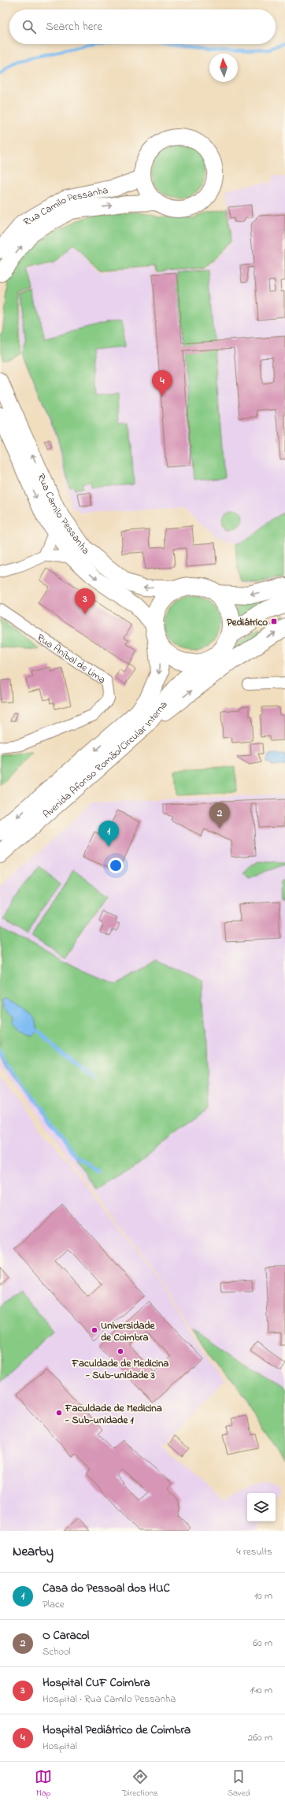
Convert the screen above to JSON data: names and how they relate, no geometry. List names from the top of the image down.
{
  "streets": {
    "main road": ["Avenida Afonso Romão/Circular Interna"],
    "street": ["Rua Camilo Pessanha", "Rua Aníbal de Lima"]
  },
  "crossings": [
    ["Rua Camilo Pessanha", "Avenida Afonso Romão/Circular Interna"]
  ],
  "places": {
    "transit": ["Pediátrico"],
    "other": ["Universidade de Coimbra", "Faculdade de Medicina - Sub-unidade 3", "Faculdade de Medicina - Sub-unidade 1"]
  },
  "north": "top",
  "page": {
    "search": "Search here",
    "pins": [
      "4",
      "3",
      "2",
      "1"
    ],
    "heading": ["Nearby", "4 results"],
    "list": [
      {
        "mark": "1",
        "name": "Casa do Pessoal dos HUC",
        "note": "Place",
        "value": "10 m"
      },
      {
        "mark": "2",
        "name": "O Caracol",
        "note": "School",
        "value": "60 m"
      },
      {
        "mark": "3",
        "name": "Hospital CUF Coimbra",
        "note": "Hospital · Rua Camilo Pessanha",
        "value": "140 m"
      },
      {
        "mark": "4",
        "name": "Hospital Pediátrico de Coimbra",
        "note": "Hospital",
        "value": "260 m"
      }
    ],
    "nav": ["Map", "Directions", "Saved"]
  }
}
